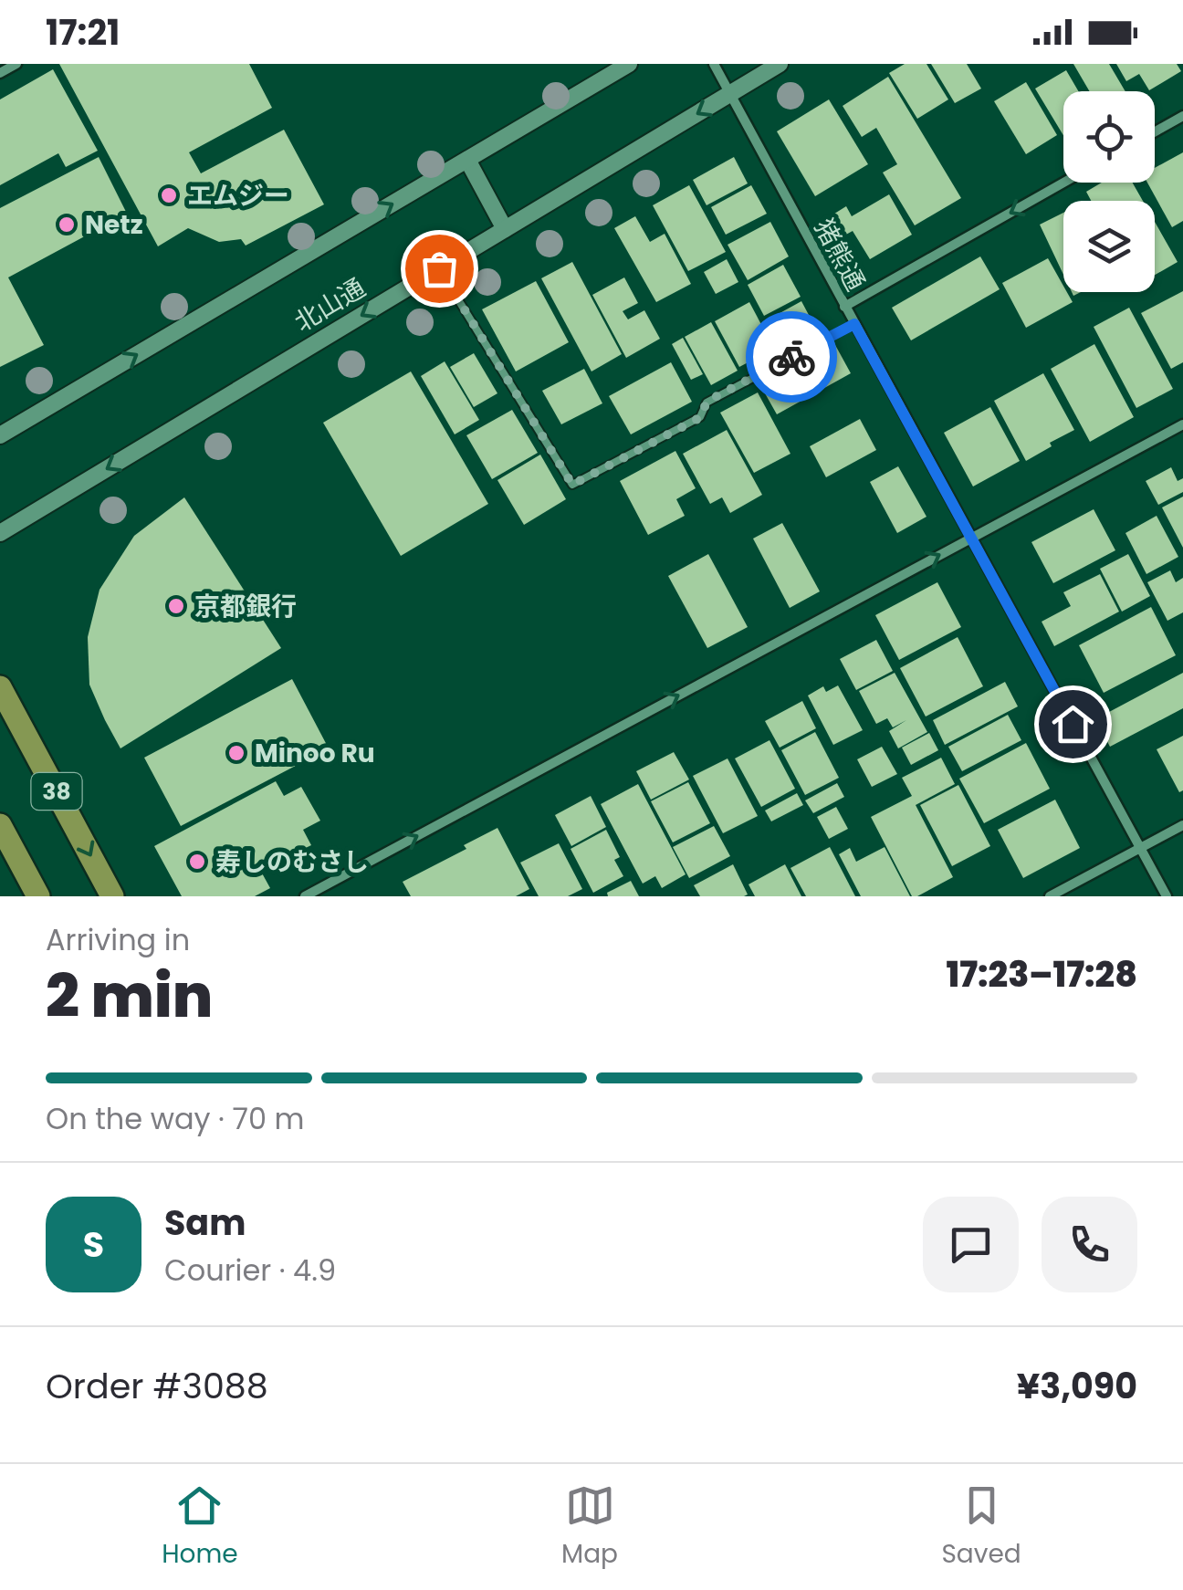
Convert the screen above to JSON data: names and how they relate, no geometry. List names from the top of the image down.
{
  "streets": {
    "main road": ["38"],
    "street": ["猪熊通", "北山通"]
  },
  "crossings": [
    ["猪熊通", "北山通"]
  ],
  "places": [
    "エムジー",
    "Netz",
    "京都銀行",
    "Minoo Ru",
    "寿しのむさし"
  ],
  "page": {
    "status": "17:21",
    "heading": ["2 min", "Arriving in", "17:23–17:28"],
    "panel": [
      "Sam",
      "Courier · 4.9",
      "Order #3088",
      "¥3,090"
    ],
    "bar": "On the way · 70 m",
    "round": "S",
    "tabs": ["Home", "Map", "Saved"]
  }
}
